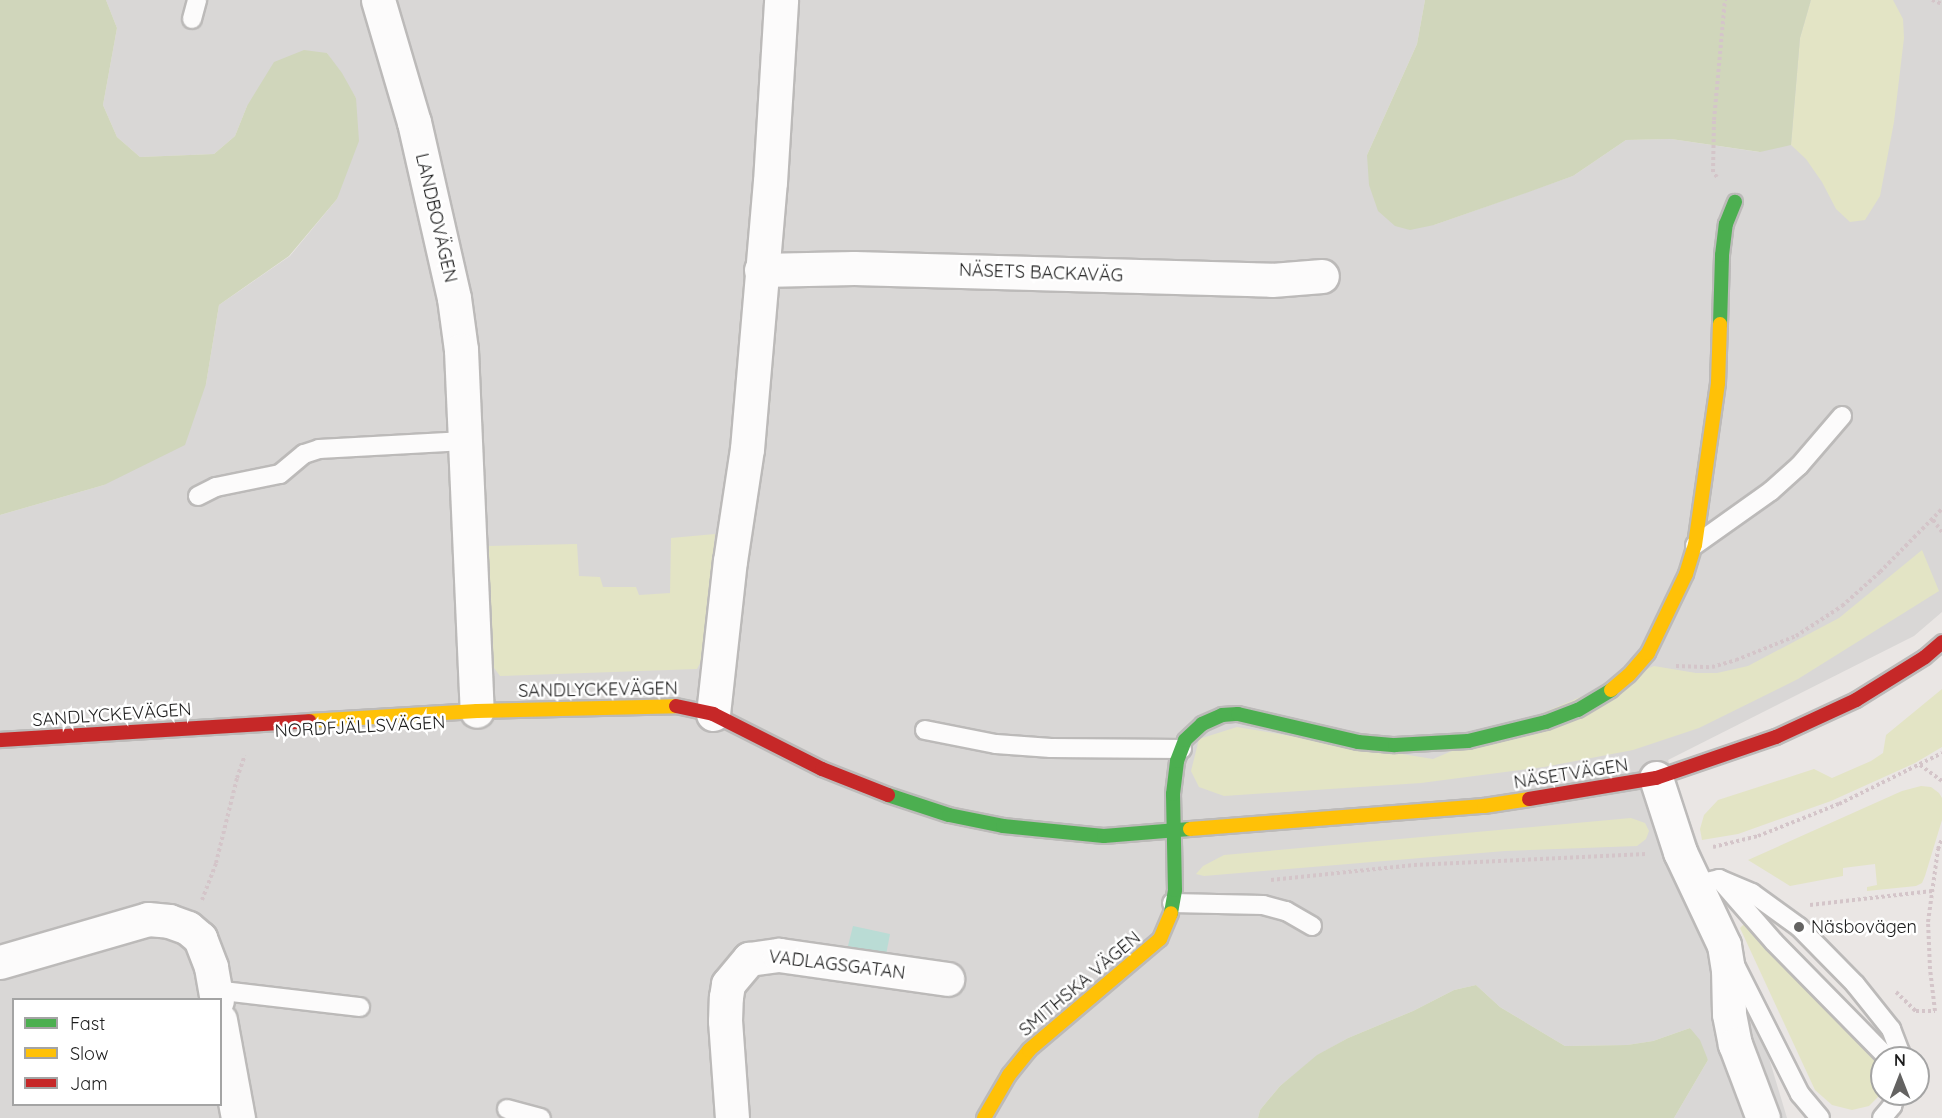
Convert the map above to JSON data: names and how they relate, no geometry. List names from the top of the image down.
{
  "streets": {
    "street": [
      "LANDBOVÄGEN",
      "NÄSETS BACKAVÄG",
      "SANDLYCKEVÄGEN",
      "NÄSETVÄGEN",
      "VADLAGSGATAN",
      "SMITHSKA VÄGEN"
    ]
  },
  "crossings": [
    ["LANDBOVÄGEN", "SANDLYCKEVÄGEN"],
    ["SANDLYCKEVÄGEN", "NÄSETVÄGEN"],
    ["SANDLYCKEVÄGEN", "SMITHSKA VÄGEN"],
    ["NÄSETVÄGEN", "SMITHSKA VÄGEN"]
  ],
  "places": ["Näsbovägen"],
  "legend": ["Fast", "Slow", "Jam"],
  "north": "top"
}
